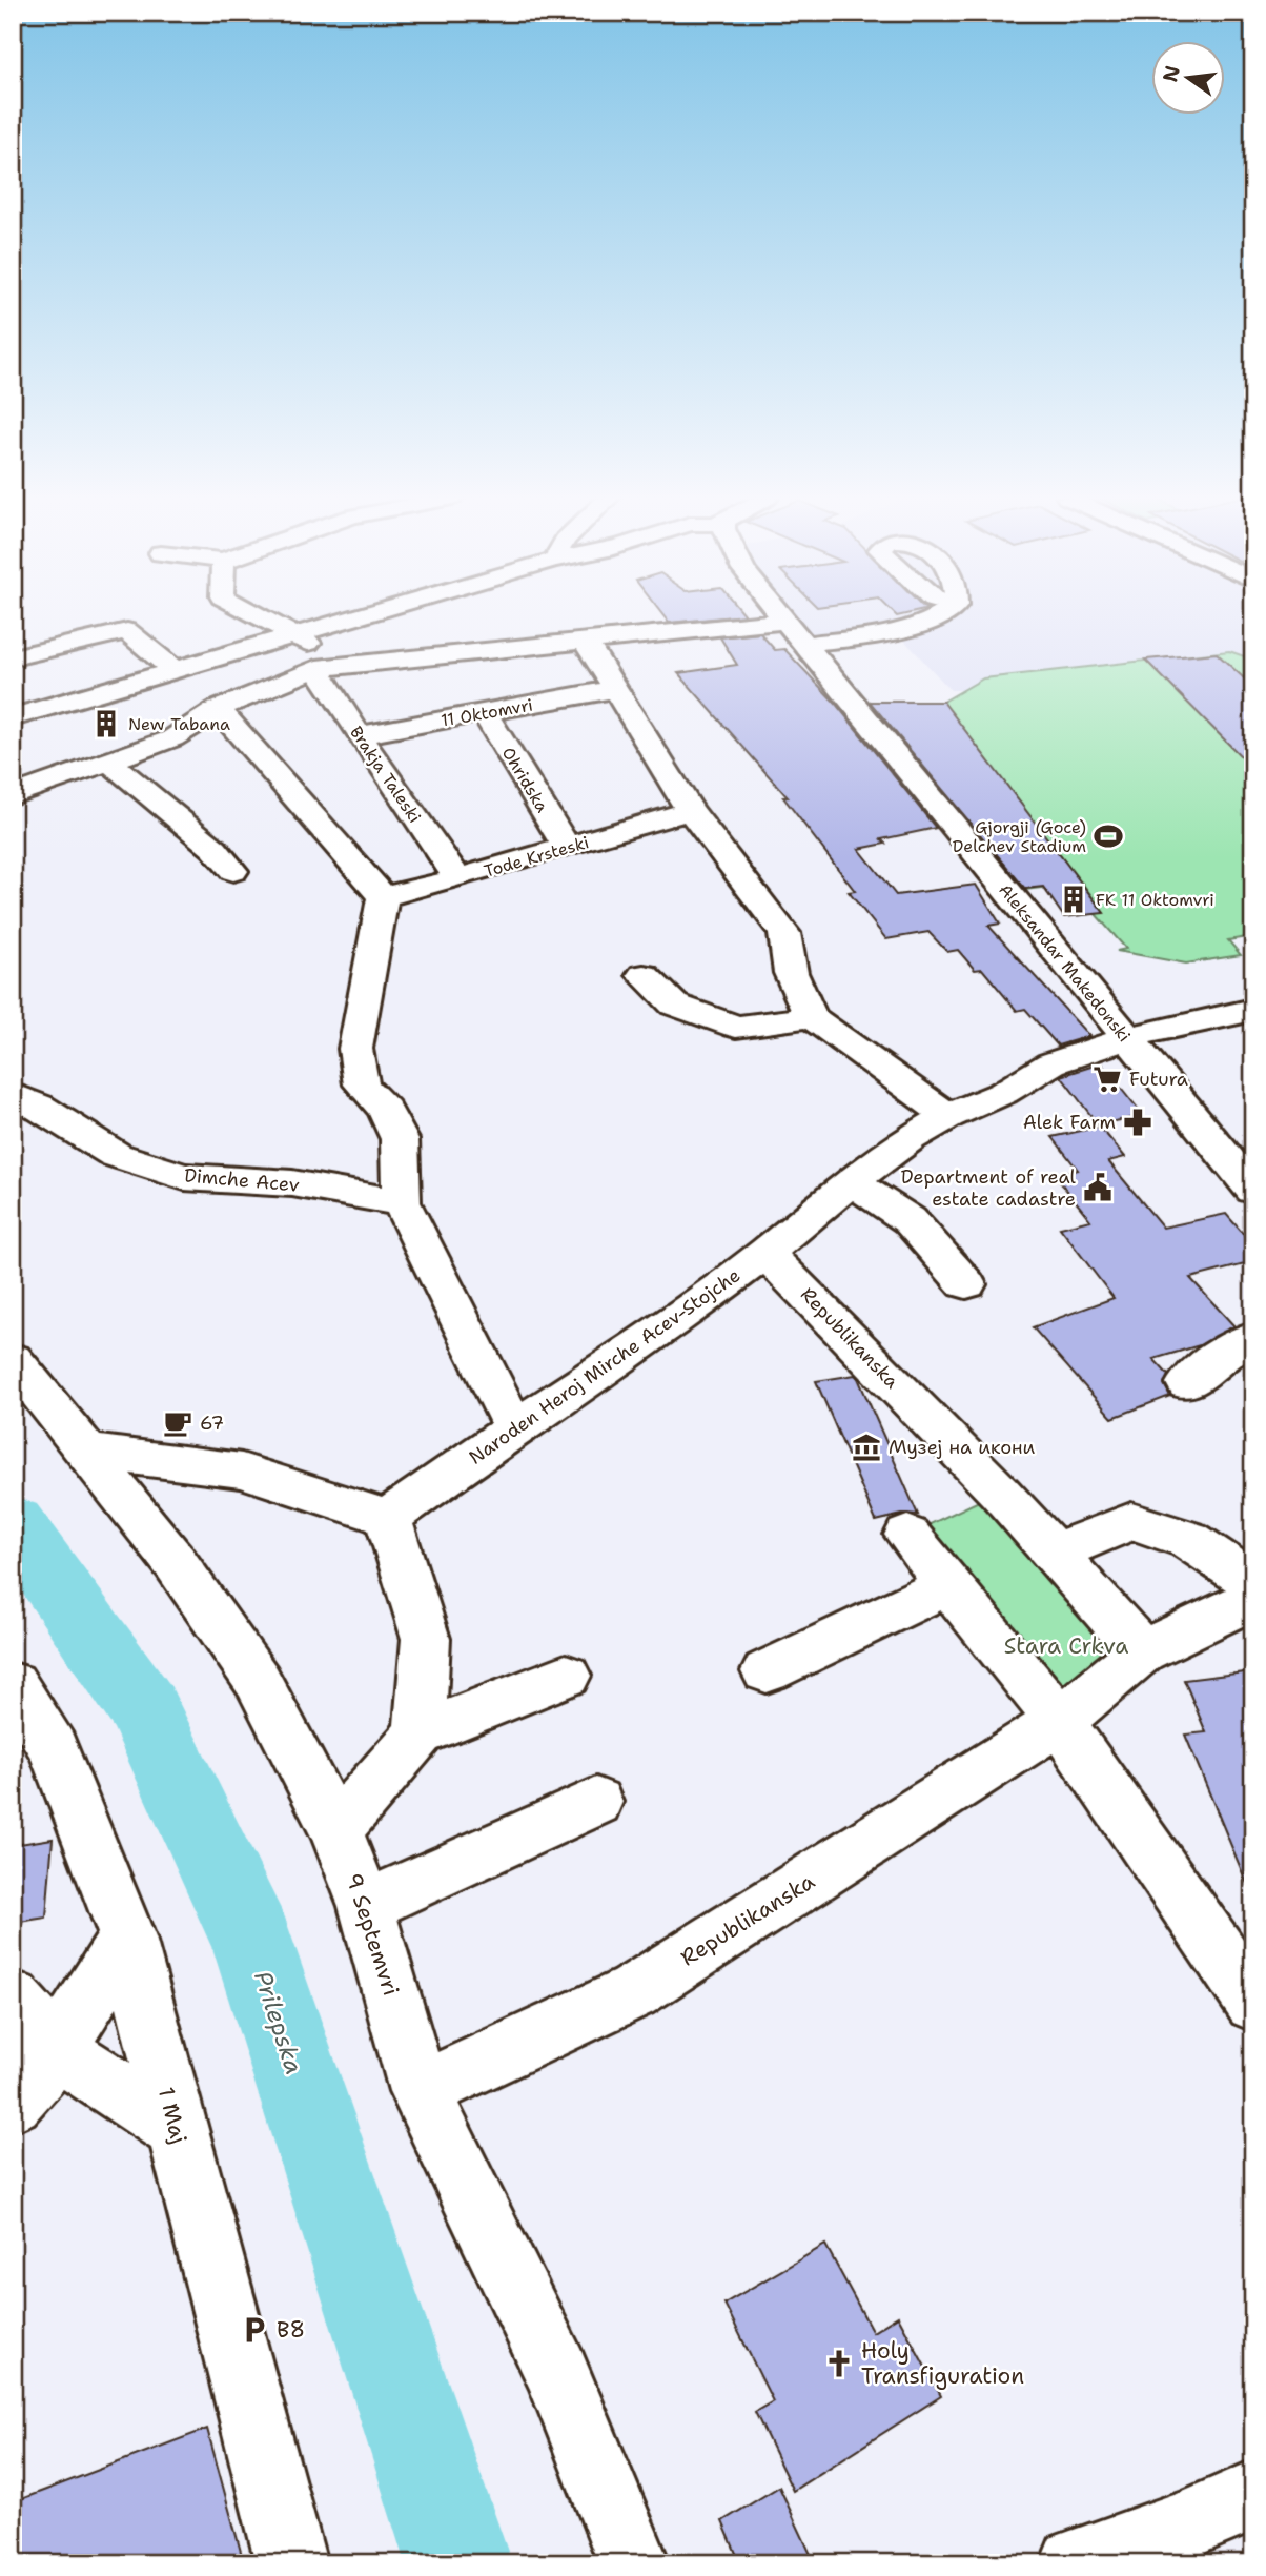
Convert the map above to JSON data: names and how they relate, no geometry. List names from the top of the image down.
{
  "streets": {
    "street": [
      "11 Oktomvri",
      "Brakja Taleski",
      "Ohridska",
      "Tode Krsteski",
      "Aleksandar Makedonski",
      "Dimche Acev",
      "Republikanska",
      "Naroden Heroj Mirche Acev-Stojche",
      "9 Septemvri",
      "1 Maj"
    ]
  },
  "crossings": [
    ["11 Oktomvri", "Brakja Taleski"],
    ["11 Oktomvri", "Ohridska"],
    ["Brakja Taleski", "Tode Krsteski"],
    ["Ohridska", "Tode Krsteski"],
    ["Aleksandar Makedonski", "Naroden Heroj Mirche Acev-Stojche"],
    ["Republikanska", "Naroden Heroj Mirche Acev-Stojche"],
    ["Republikanska", "9 Septemvri"]
  ],
  "water": ["Prilepska"],
  "parks": ["Stara Crkva"],
  "places": {
    "building": ["New Tabana", "FK 11 Oktomvri"],
    "sports": ["Gjorgji (Goce) Delchev Stadium"],
    "supermarket": ["Futura"],
    "pharmacy": ["Alek Farm"],
    "public building": ["Department of real estate cadastre"],
    "cafe": ["67"],
    "museum": ["Музеј на икони"],
    "parking": ["B8"],
    "church": ["Holy Transfiguration"]
  },
  "north": "left"
}
